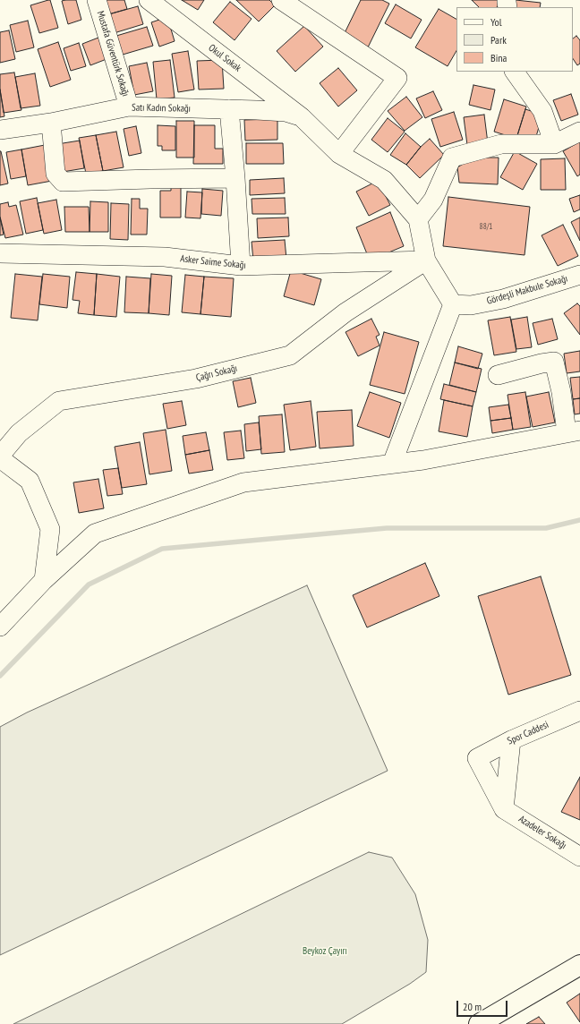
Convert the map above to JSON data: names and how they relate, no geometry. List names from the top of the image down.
{
  "streets": {
    "street": [
      "Mustafa Güventürk Sokağı",
      "Okul Sokak",
      "Satı Kadın Sokağı",
      "Asker Saime Sokağı",
      "Gördeşli Makbule Sokağı",
      "Çağrı Sokağı",
      "Spor Caddesi",
      "Azadeler Sokağı"
    ]
  },
  "crossings": [
    ["Mustafa Güventürk Sokağı", "Satı Kadın Sokağı"],
    ["Okul Sokak", "Satı Kadın Sokağı"],
    ["Asker Saime Sokağı", "Çağrı Sokağı"],
    ["Spor Caddesi", "Azadeler Sokağı"]
  ],
  "parks": ["Beykoz Çayırı"],
  "house_numbers": ["88/1"],
  "legend": ["Yol", "Park", "Bina"],
  "scale_bar": "20 m"
}
